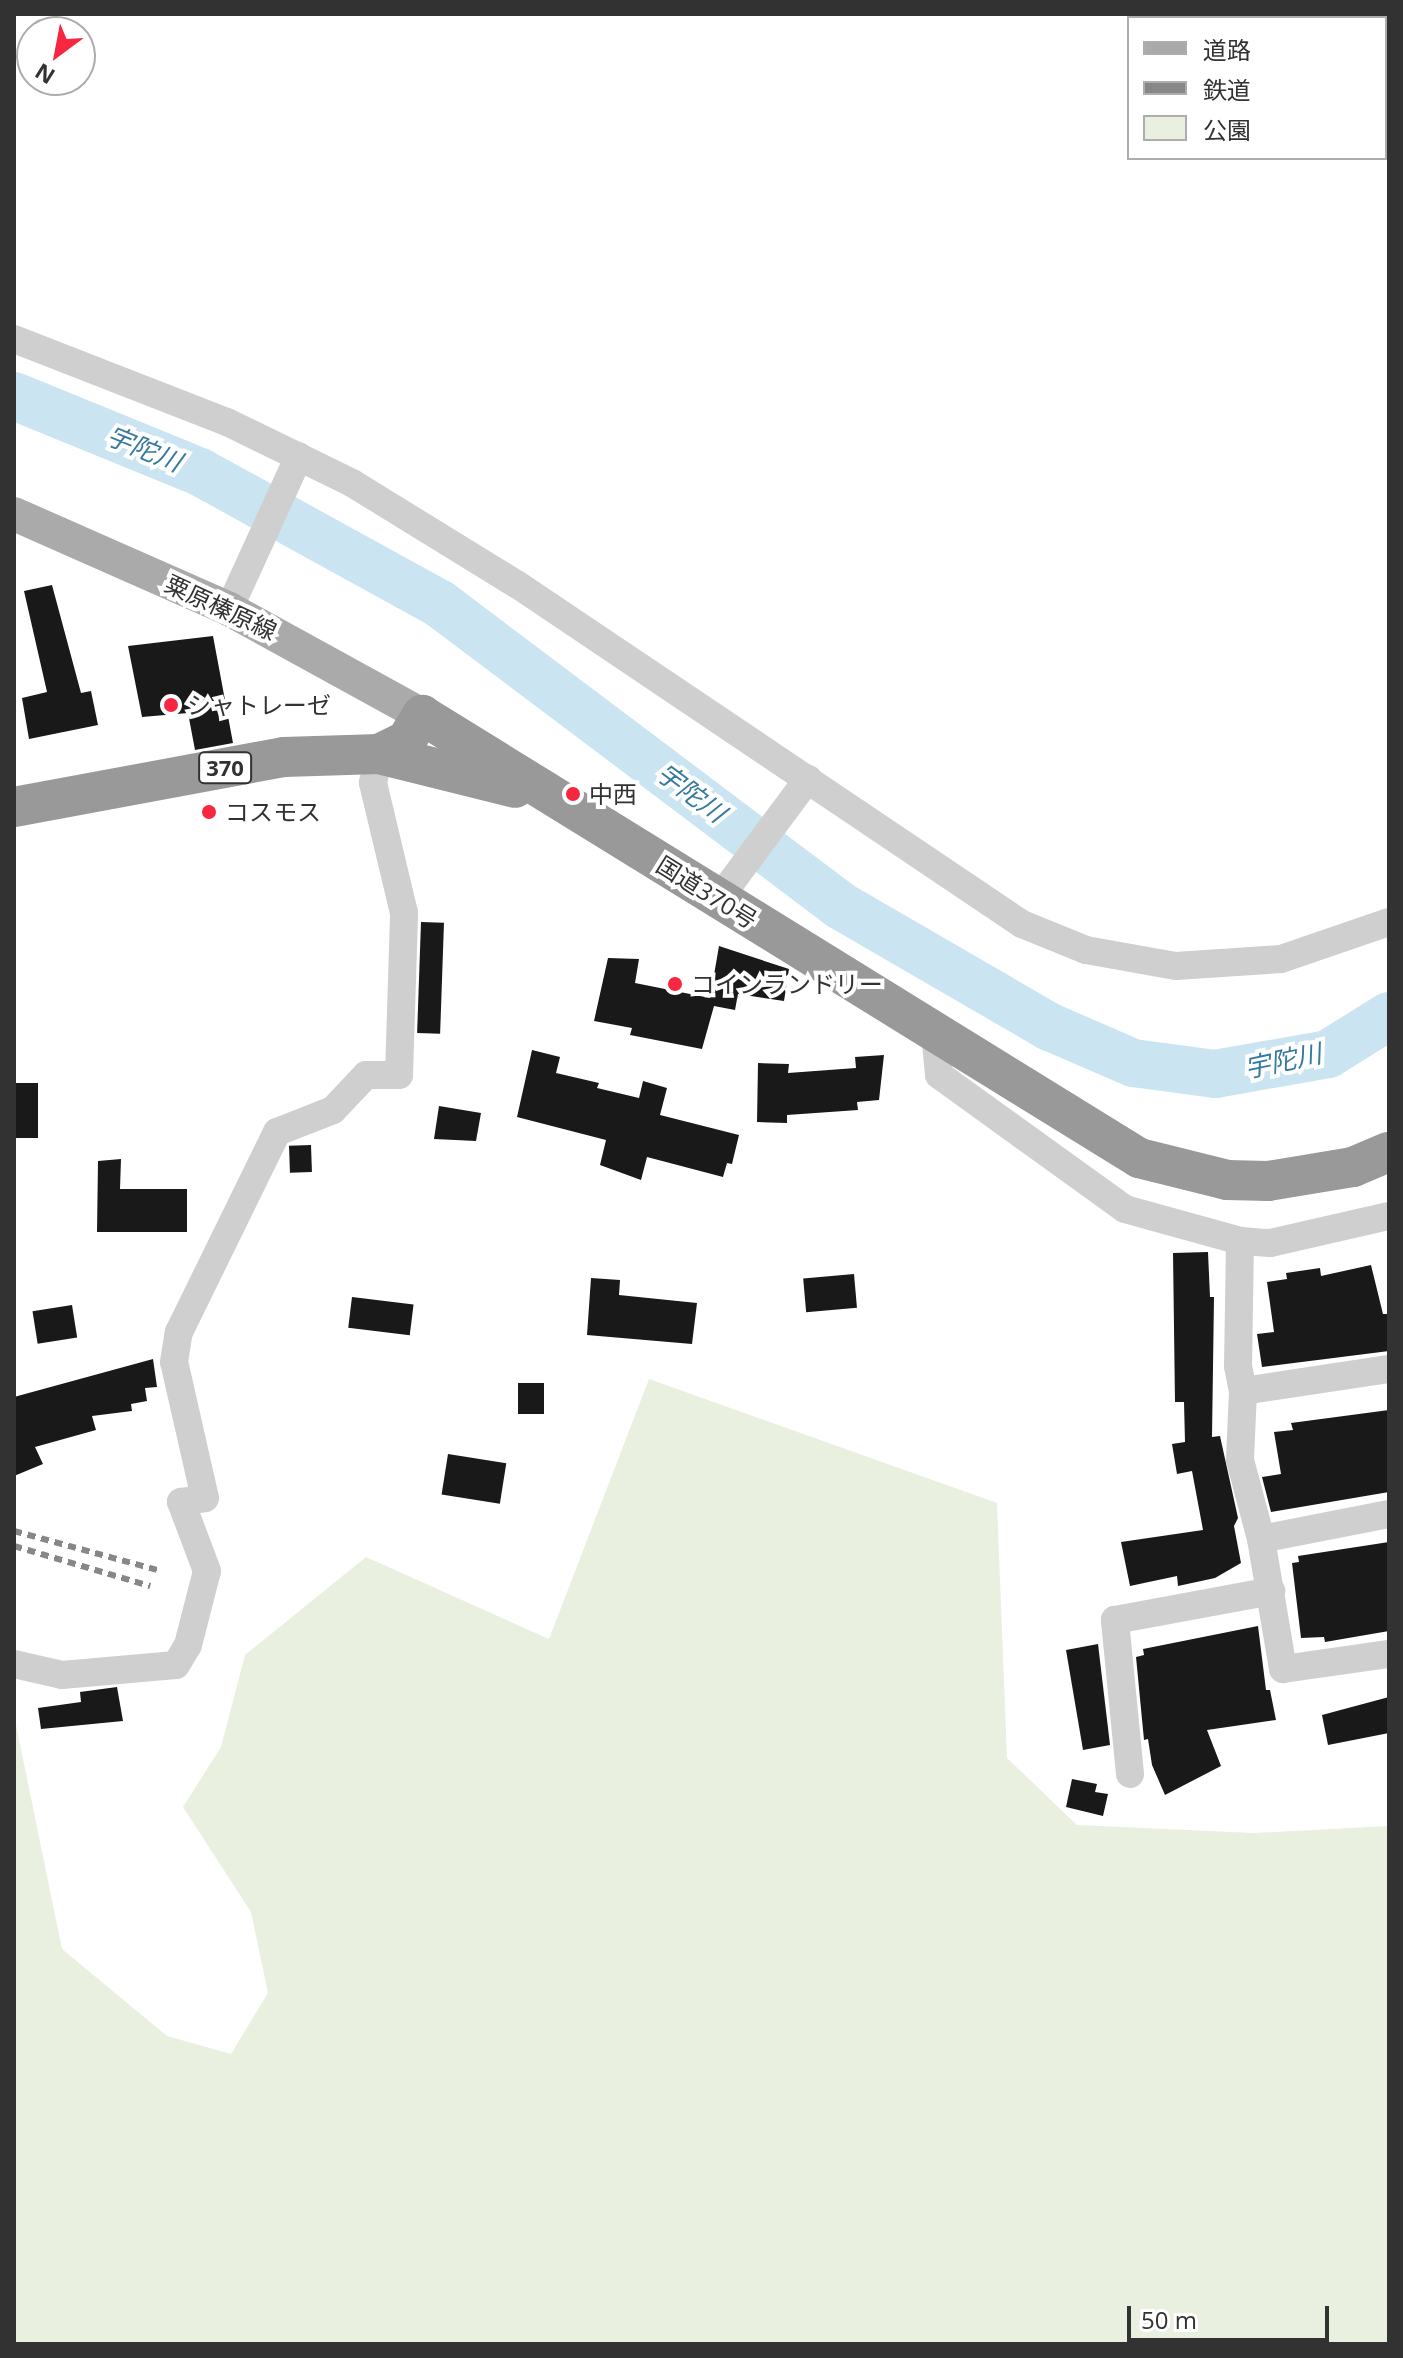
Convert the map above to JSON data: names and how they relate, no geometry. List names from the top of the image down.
{
  "streets": {
    "highway": ["370", "国道370号"],
    "main road": ["粟原榛原線"]
  },
  "crossings": [
    ["粟原榛原線", "国道370号"]
  ],
  "water": ["宇陀川"],
  "places": [
    "シャトレーゼ",
    "中西",
    "コスモス",
    "コインランドリー"
  ],
  "legend": ["道路", "鉄道", "公園"],
  "scale_bar": "50 m",
  "north": "bottom left"
}
